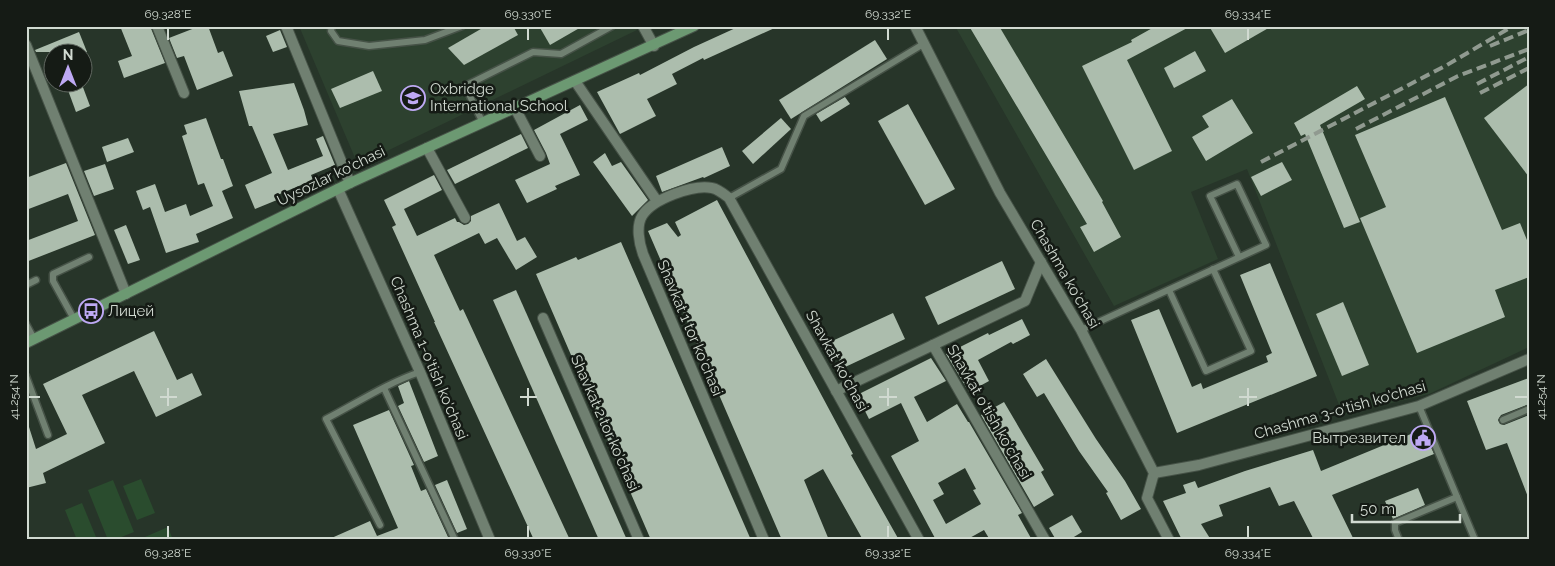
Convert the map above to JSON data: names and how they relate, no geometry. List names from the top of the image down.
{
  "streets": {
    "main road": ["Uysozlar ko'chasi"],
    "street": [
      "Chashma ko'chasi",
      "Shavkat 1 tor ko'chasi",
      "Chashma 1-o'tish ko'chasi",
      "Shavkat ko'chasi",
      "Chashma 3-o'tish ko'chasi",
      "Shavkat o'tish ko'chasi",
      "Shavkat 2 tor ko'chasi"
    ]
  },
  "crossings": [
    ["Uysozlar ko'chasi", "Chashma 1-o'tish ko'chasi"],
    ["Chashma ko'chasi", "Chashma 3-o'tish ko'chasi"],
    ["Chashma ko'chasi", "Shavkat o'tish ko'chasi"],
    ["Shavkat 1 tor ko'chasi", "Shavkat ko'chasi"]
  ],
  "places": {
    "school or university": ["Oxbridge International School"],
    "bus stop": ["Лицей"],
    "public building": ["Вытрезвител"]
  },
  "scale_bar": "50 m",
  "north": "top",
  "coordinates": [
    "69.328°E",
    "69.330°E",
    "69.332°E",
    "69.334°E",
    "41.254°N"
  ]
}
